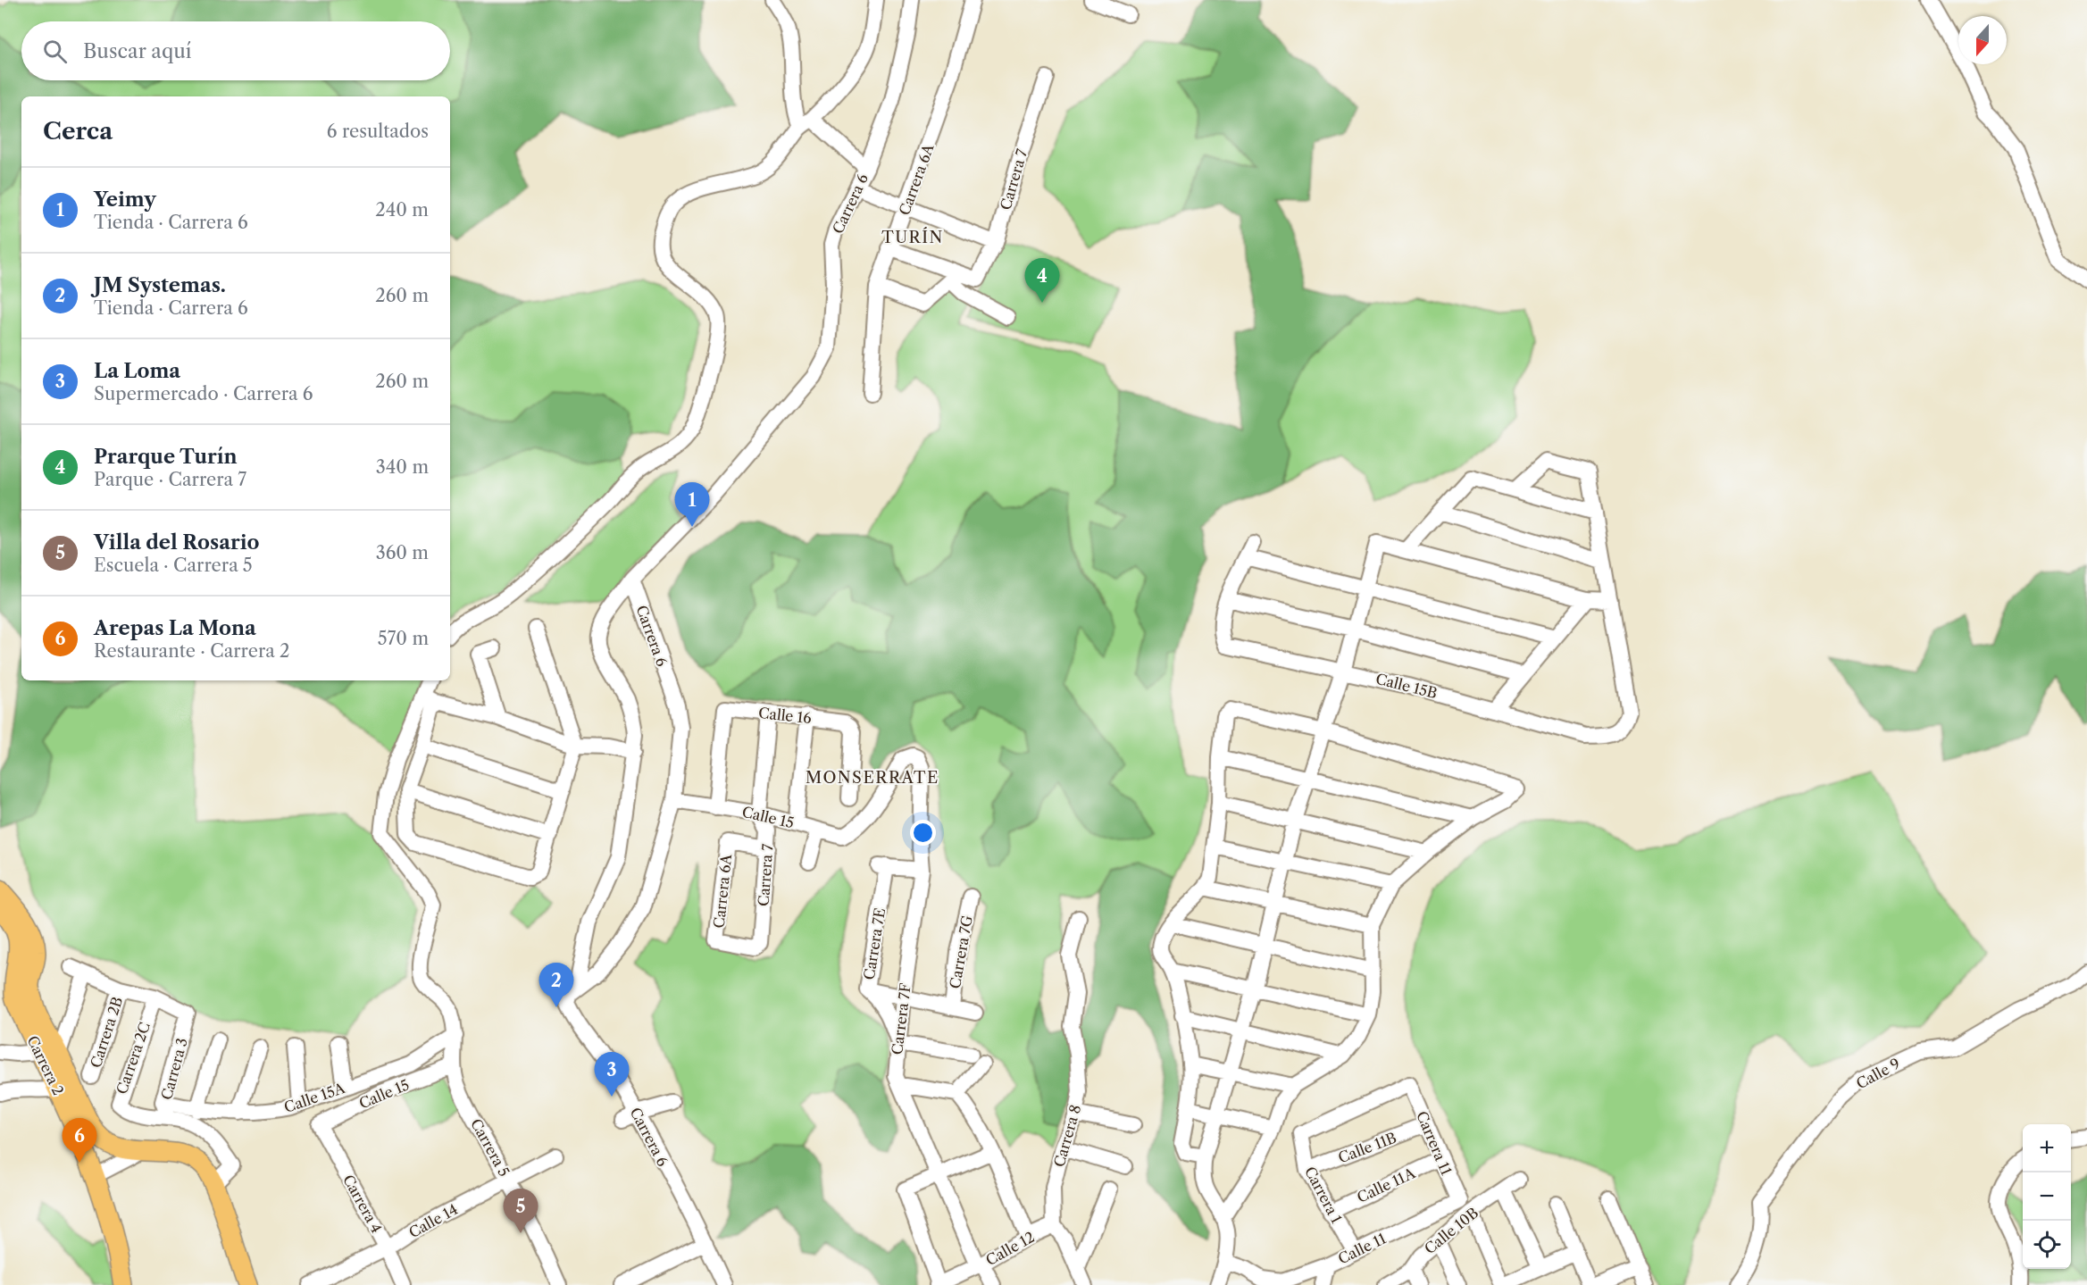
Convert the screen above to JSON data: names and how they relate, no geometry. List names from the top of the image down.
{
  "streets": {
    "main road": ["Carrera 2"],
    "street": [
      "Carrera 6A",
      "Carrera 7",
      "Carrera 6",
      "Calle 15B",
      "Calle 16",
      "Calle 15",
      "Carrera 7E",
      "Carrera 7G",
      "Carrera 7F",
      "Carrera 2B",
      "Carrera 2C",
      "Carrera 3",
      "Calle 9",
      "Calle 15A",
      "Carrera 8",
      "Carrera 11",
      "Carrera 5",
      "Calle 11B",
      "Calle 11A",
      "Carrera 1",
      "Carrera 4",
      "Calle 14",
      "Calle 10B",
      "Calle 12",
      "Calle 11"
    ]
  },
  "crossings": [
    ["Carrera 6A", "Carrera 7"],
    ["Carrera 7", "Calle 16"],
    ["Carrera 7", "Calle 15"],
    ["Carrera 6", "Calle 15"],
    ["Calle 16", "Calle 15"],
    ["Calle 15", "Carrera 7F"],
    ["Calle 15", "Carrera 5"],
    ["Calle 15", "Carrera 4"],
    ["Carrera 7E", "Carrera 7F"],
    ["Carrera 7F", "Calle 12"],
    ["Carrera 2C", "Carrera 3"],
    ["Carrera 3", "Calle 15A"],
    ["Carrera 8", "Calle 12"],
    ["Carrera 11", "Calle 11B"],
    ["Carrera 11", "Calle 11A"],
    ["Carrera 11", "Carrera 1"],
    ["Carrera 11", "Calle 11"],
    ["Carrera 5", "Calle 14"],
    ["Calle 11B", "Carrera 1"],
    ["Calle 11A", "Carrera 1"],
    ["Carrera 1", "Calle 11"],
    ["Carrera 4", "Calle 14"]
  ],
  "districts": ["TURÍN", "MONSERRATE"],
  "north": "bottom",
  "page": {
    "search": "Buscar aquí",
    "heading": ["Cerca", "6 resultados"],
    "list": [
      {
        "mark": "1",
        "name": "Yeimy",
        "note": "Tienda · Carrera 6",
        "value": "240 m"
      },
      {
        "mark": "2",
        "name": "JM Systemas.",
        "note": "Tienda · Carrera 6",
        "value": "260 m"
      },
      {
        "mark": "3",
        "name": "La Loma",
        "note": "Supermercado · Carrera 6",
        "value": "260 m"
      },
      {
        "mark": "4",
        "name": "Prarque Turín",
        "note": "Parque · Carrera 7",
        "value": "340 m"
      },
      {
        "mark": "5",
        "name": "Villa del Rosario",
        "note": "Escuela · Carrera 5",
        "value": "360 m"
      },
      {
        "mark": "6",
        "name": "Arepas La Mona",
        "note": "Restaurante · Carrera 2",
        "value": "570 m"
      }
    ],
    "pins": [
      "4",
      "1",
      "2",
      "3",
      "6",
      "5"
    ],
    "map_buttons": ["+", "−"]
  }
}
